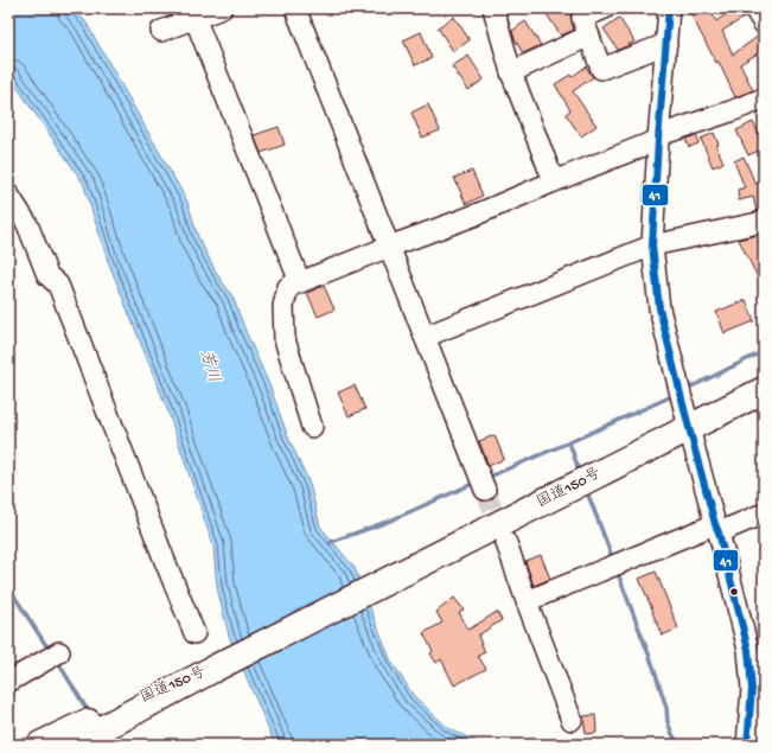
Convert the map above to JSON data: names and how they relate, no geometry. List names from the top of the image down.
{
  "streets": {
    "highway": ["国道150号"]
  },
  "water": ["芳川"],
  "lines": ["transit line 41"]
}
